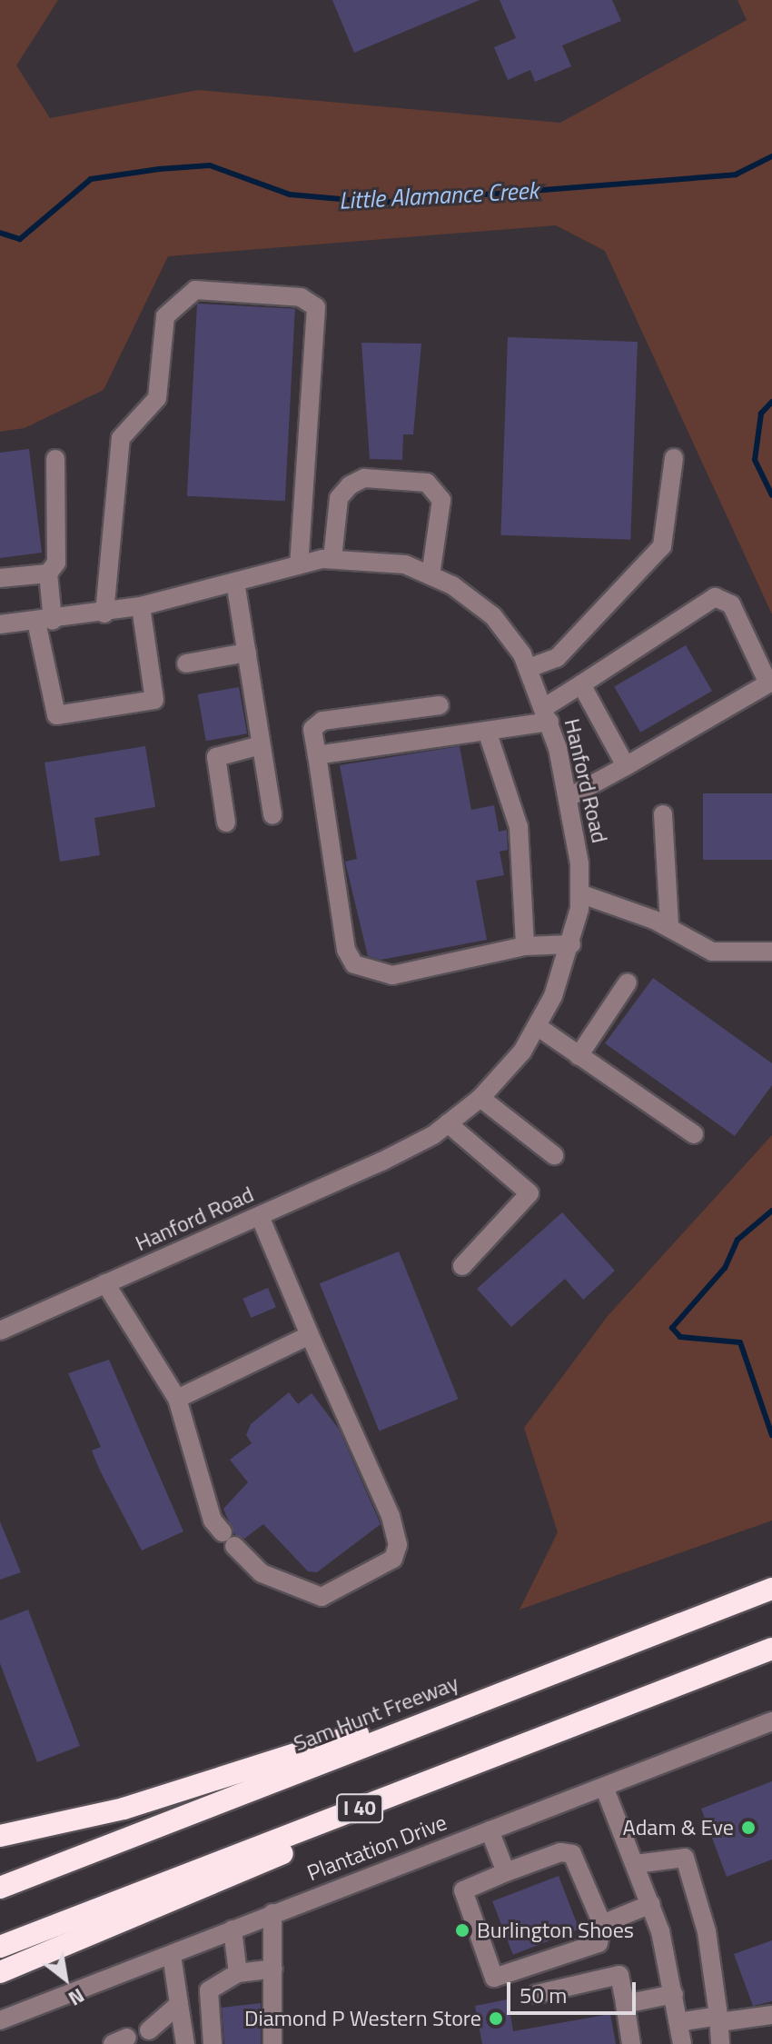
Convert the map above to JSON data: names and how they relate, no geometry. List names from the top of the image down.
{
  "streets": {
    "highway": ["Sam Hunt Freeway", "I 40"],
    "street": ["Hanford Road", "Plantation Drive"]
  },
  "water": ["Little Alamance Creek"],
  "places": ["Adam & Eve", "Burlington Shoes", "Diamond P Western Store"],
  "scale_bar": "50 m",
  "north": "bottom right"
}
